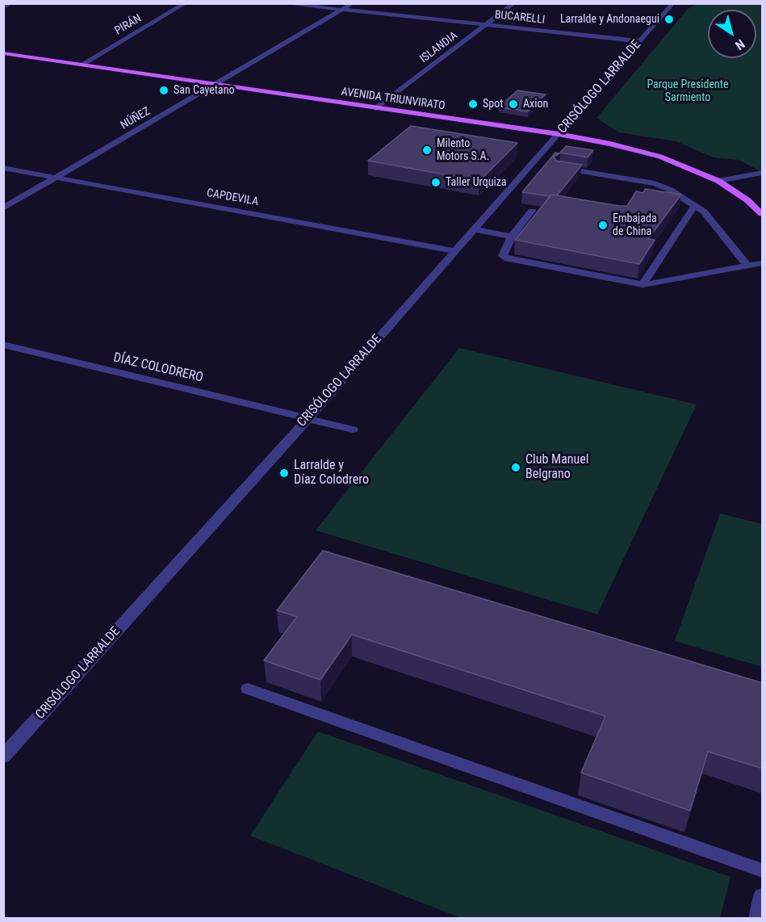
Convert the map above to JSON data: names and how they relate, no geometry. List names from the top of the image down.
{
  "streets": {
    "main road": ["AVENIDA TRIUNVIRATO"],
    "street": [
      "BUCARELLI",
      "PIRÁN",
      "ISLANDIA",
      "CRISÓLOGO LARRALDE",
      "NÚÑEZ",
      "CAPDEVILA",
      "DÍAZ COLODRERO"
    ]
  },
  "crossings": [
    ["BUCARELLI", "ISLANDIA"],
    ["BUCARELLI", "CRISÓLOGO LARRALDE"],
    ["BUCARELLI", "NÚÑEZ"],
    ["PIRÁN", "AVENIDA TRIUNVIRATO"],
    ["ISLANDIA", "AVENIDA TRIUNVIRATO"],
    ["CRISÓLOGO LARRALDE", "AVENIDA TRIUNVIRATO"],
    ["CRISÓLOGO LARRALDE", "CAPDEVILA"],
    ["CRISÓLOGO LARRALDE", "DÍAZ COLODRERO"],
    ["AVENIDA TRIUNVIRATO", "NÚÑEZ"],
    ["NÚÑEZ", "CAPDEVILA"]
  ],
  "parks": ["Parque Presidente Sarmiento"],
  "places": [
    "Larralde y Andonaegui",
    "San Cayetano",
    "Spot",
    "Axion",
    "Milento Motors S.A.",
    "Taller Urquiza",
    "Embajada de China",
    "Club Manuel Belgrano",
    "Larralde y Díaz Colodrero"
  ],
  "north": "bottom right"
}
